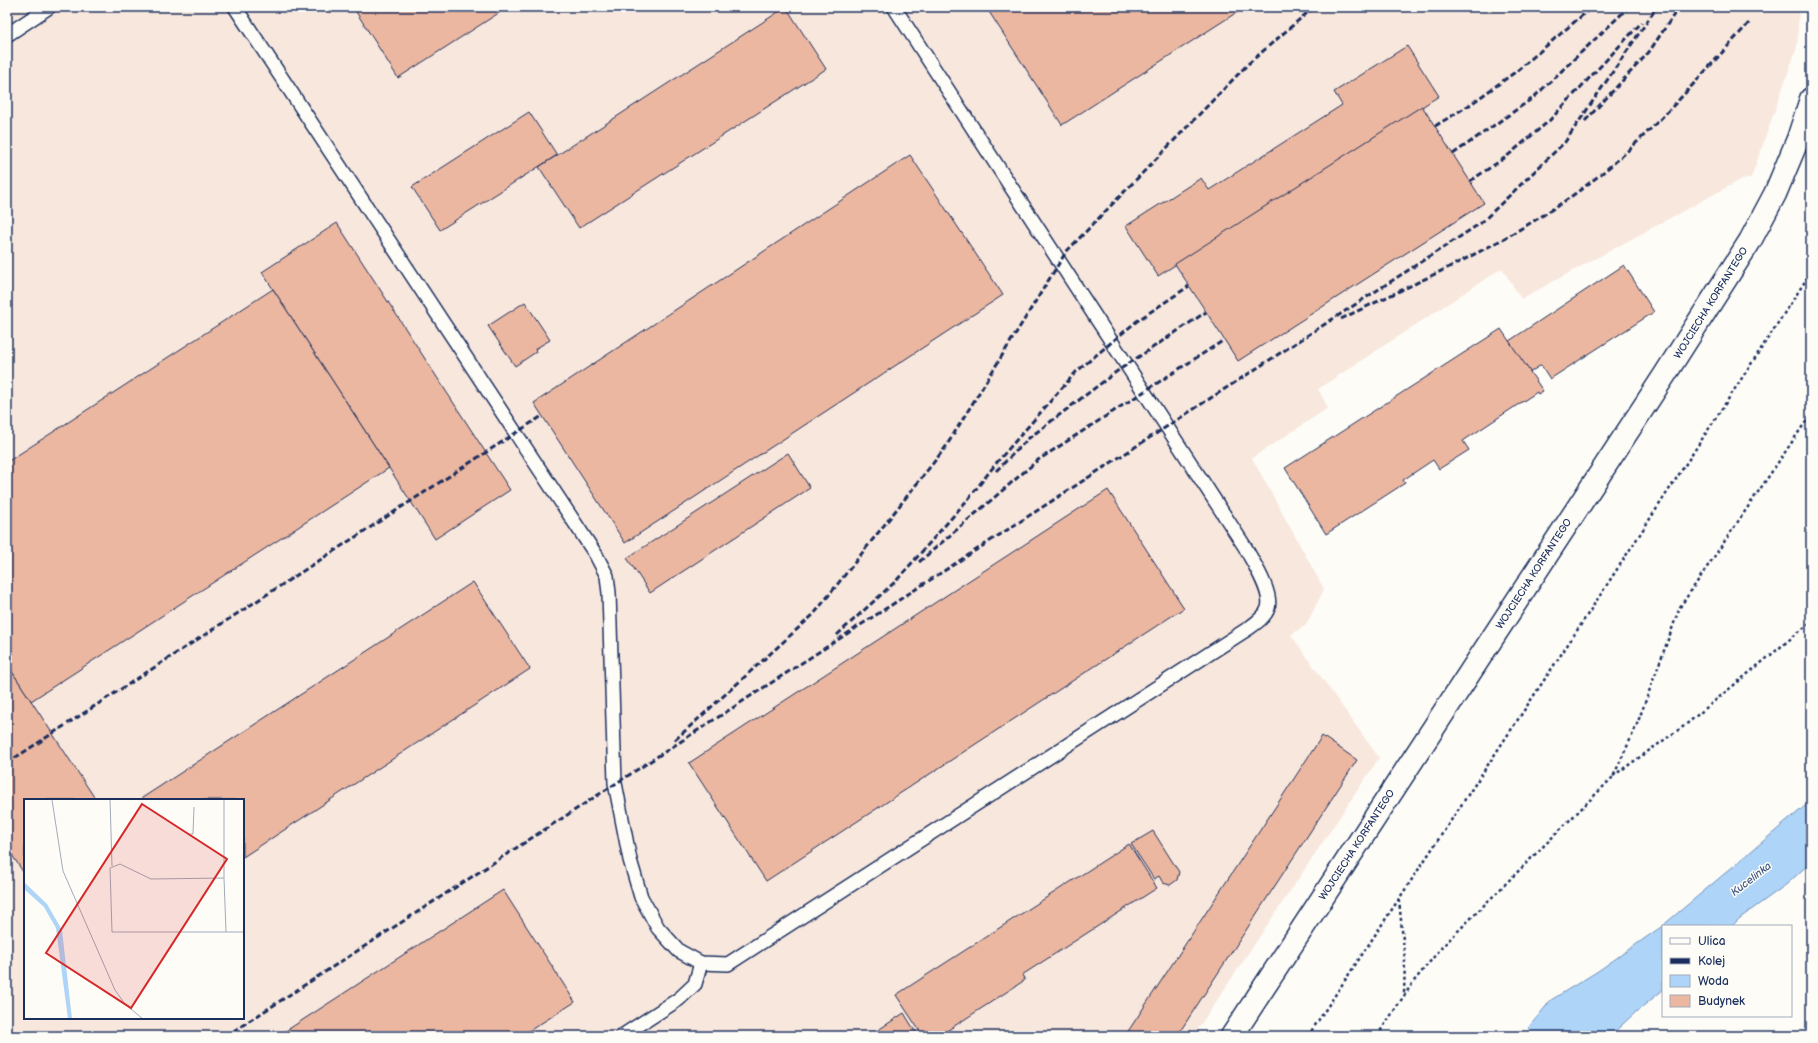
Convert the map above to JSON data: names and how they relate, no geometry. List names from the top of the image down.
{
  "streets": {
    "street": ["WOJCIECHA KORFANTEGO"]
  },
  "water": ["Kucelinka"],
  "legend": [
    "Ulica",
    "Kolej",
    "Woda",
    "Budynek"
  ]
}
